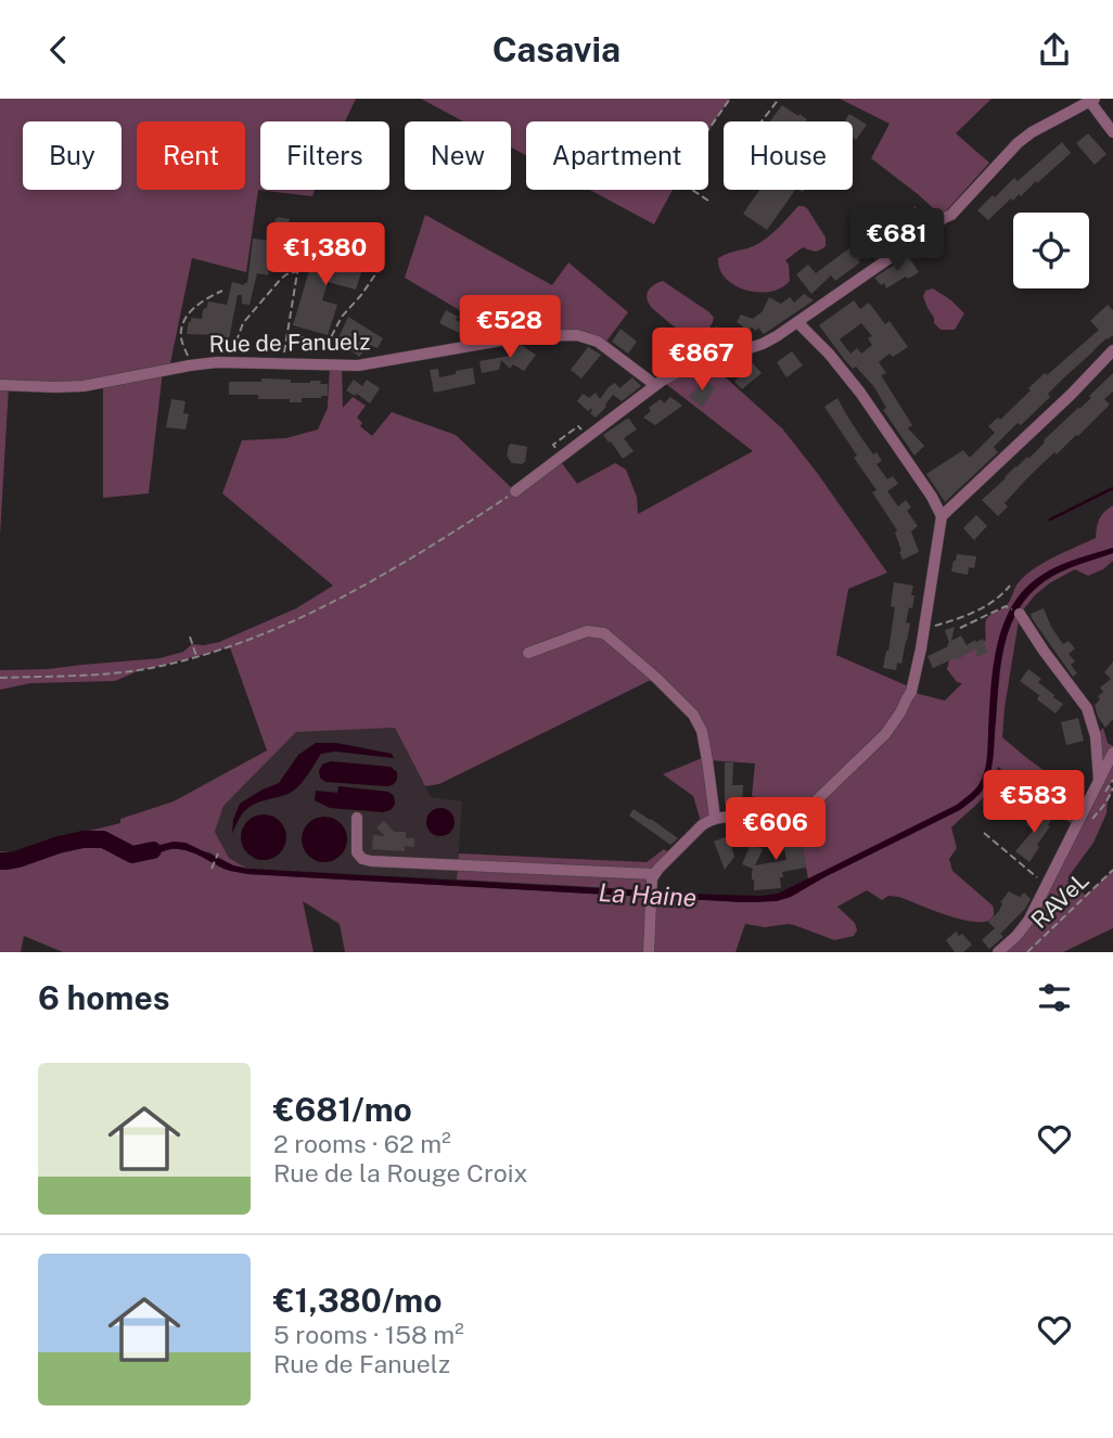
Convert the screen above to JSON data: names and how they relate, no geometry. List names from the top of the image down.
{
  "streets": {
    "street": ["Rue de Fanuelz"],
    "path": ["RAVeL"]
  },
  "water": ["La Haine"],
  "page": {
    "header": "Casavia",
    "chip": [
      "Buy",
      "Rent",
      "Filters",
      "New",
      "Apartment",
      "House"
    ],
    "price": [
      "€681",
      "€1,380",
      "€528",
      "€867",
      "€583",
      "€606"
    ],
    "heading": "6 homes",
    "list": [
      {
        "name": "€681/mo",
        "note": "2 rooms · 62 m² · Rue de la Rouge Croix"
      },
      {
        "name": "€1,380/mo",
        "note": "5 rooms · 158 m² · Rue de Fanuelz"
      }
    ]
  }
}
